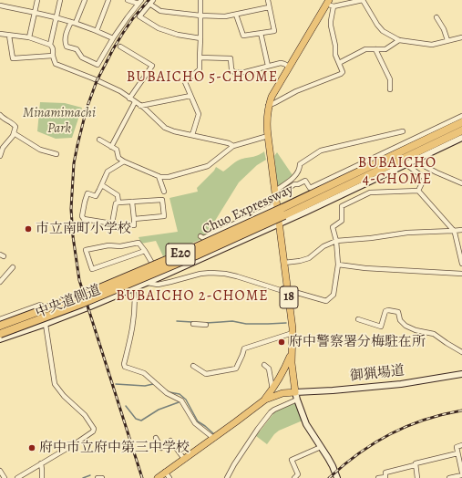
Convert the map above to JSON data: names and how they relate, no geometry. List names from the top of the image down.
{
  "streets": {
    "highway": ["Chuo Expressway", "E20"],
    "main road": ["18"],
    "street": ["中央道側道", "御猟場道"]
  },
  "crossings": [
    ["Chuo Expressway", "中央道側道"],
    ["18", "中央道側道"],
    ["18", "御猟場道"]
  ],
  "districts": ["BUBAICHO 5-CHOME", "BUBAICHO 4-CHOME", "BUBAICHO 2-CHOME"],
  "parks": ["Minamimachi Park"],
  "places": ["市立南町小学校", "府中警察署分梅駐在所", "府中市立府中第三中学校"]
}
